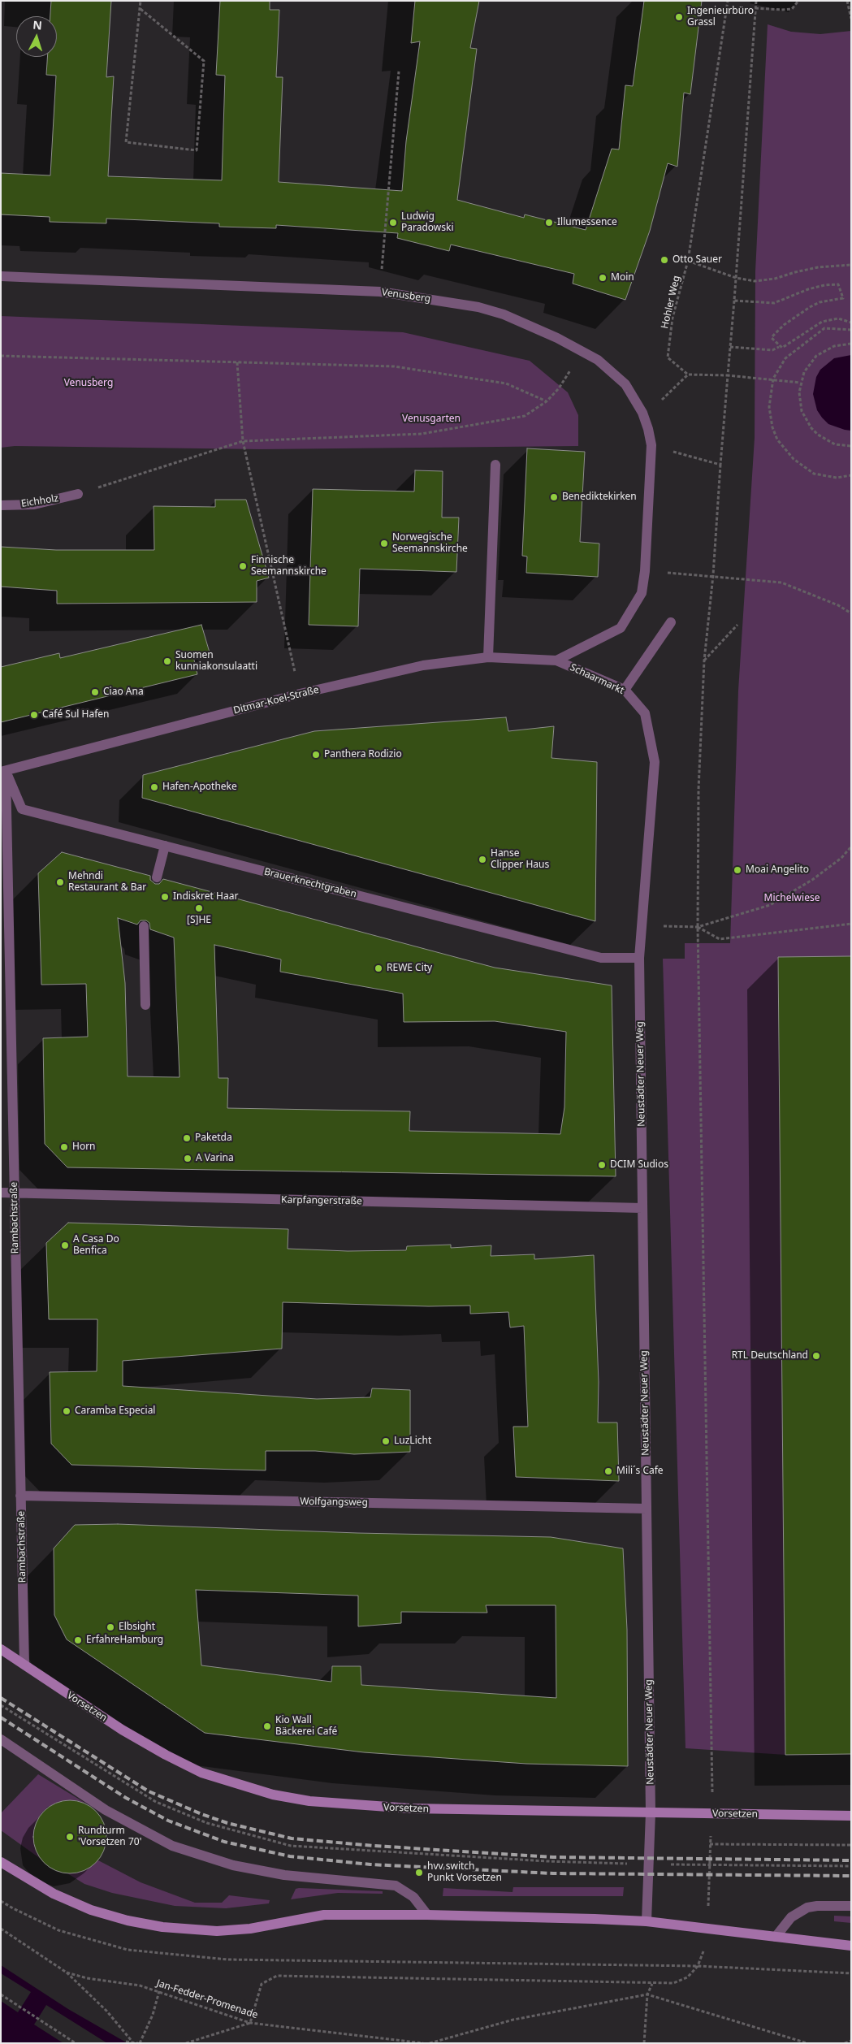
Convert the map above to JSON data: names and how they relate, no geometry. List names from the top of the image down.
{
  "streets": {
    "main road": ["Vorsetzen"],
    "street": [
      "Venusberg",
      "Eichholz",
      "Schaarmarkt",
      "Ditmar-Koel-Straße",
      "Brauerknechtgraben",
      "Neustädter Neuer Weg",
      "Karpfangerstraße",
      "Rambachstraße",
      "Wolfgangsweg"
    ],
    "path": ["Hohler Weg", "Jan-Fedder-Promenade"]
  },
  "crossings": [
    ["Venusberg", "Schaarmarkt"],
    ["Schaarmarkt", "Ditmar-Koel-Straße"],
    ["Schaarmarkt", "Brauerknechtgraben"],
    ["Schaarmarkt", "Neustädter Neuer Weg"],
    ["Ditmar-Koel-Straße", "Brauerknechtgraben"],
    ["Ditmar-Koel-Straße", "Rambachstraße"],
    ["Brauerknechtgraben", "Neustädter Neuer Weg"],
    ["Brauerknechtgraben", "Rambachstraße"],
    ["Neustädter Neuer Weg", "Karpfangerstraße"],
    ["Neustädter Neuer Weg", "Wolfgangsweg"],
    ["Neustädter Neuer Weg", "Vorsetzen"],
    ["Karpfangerstraße", "Rambachstraße"],
    ["Rambachstraße", "Wolfgangsweg"],
    ["Rambachstraße", "Vorsetzen"]
  ],
  "parks": ["Venusberg", "Venusgarten", "Michelwiese"],
  "places": [
    "Ingenieurbüro Grassl",
    "Ludwig Paradowski",
    "Illumessence",
    "Otto Sauer",
    "Moin",
    "Benediktekirken",
    "Norwegische Seemannskirche",
    "Finnische Seemannskirche",
    "Suomen kunniakonsulaatti",
    "Ciao Ana",
    "Café Sul Hafen",
    "Panthera Rodizio",
    "Hafen-Apotheke",
    "Hanse Clipper Haus",
    "Moai Angelito",
    "Mehndi Restaurant & Bar",
    "Indiskret Haar",
    "[S]HE",
    "REWE City",
    "Paketda",
    "Horn",
    "A Varina",
    "DCIM Sudios",
    "A Casa Do Benfica",
    "RTL Deutschland",
    "Caramba Especial",
    "LuzLicht",
    "Mili´s Cafe",
    "Elbsight",
    "ErfahreHamburg",
    "Kio Wall Bäckerei Café",
    "Rundturm 'Vorsetzen 70'",
    "hvv switch Punkt Vorsetzen"
  ],
  "north": "top"
}
